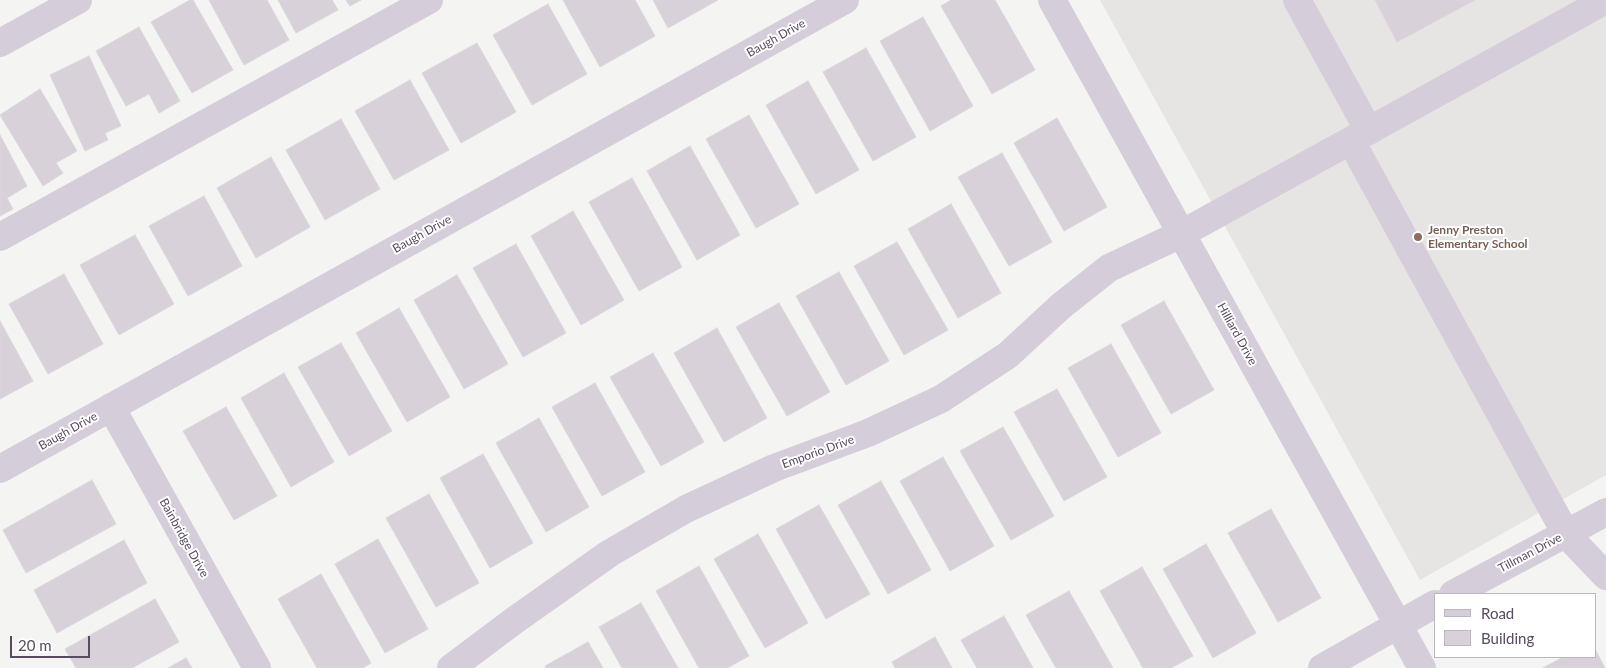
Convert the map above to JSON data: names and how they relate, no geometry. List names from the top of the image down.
{
  "streets": {
    "street": [
      "Baugh Drive",
      "Hilliard Drive",
      "Emporio Drive",
      "Bainbridge Drive",
      "Tillman Drive"
    ]
  },
  "crossings": [
    ["Baugh Drive", "Bainbridge Drive"],
    ["Hilliard Drive", "Emporio Drive"]
  ],
  "places": ["Jenny Preston Elementary School"],
  "legend": ["Road", "Building"],
  "scale_bar": "20 m"
}
